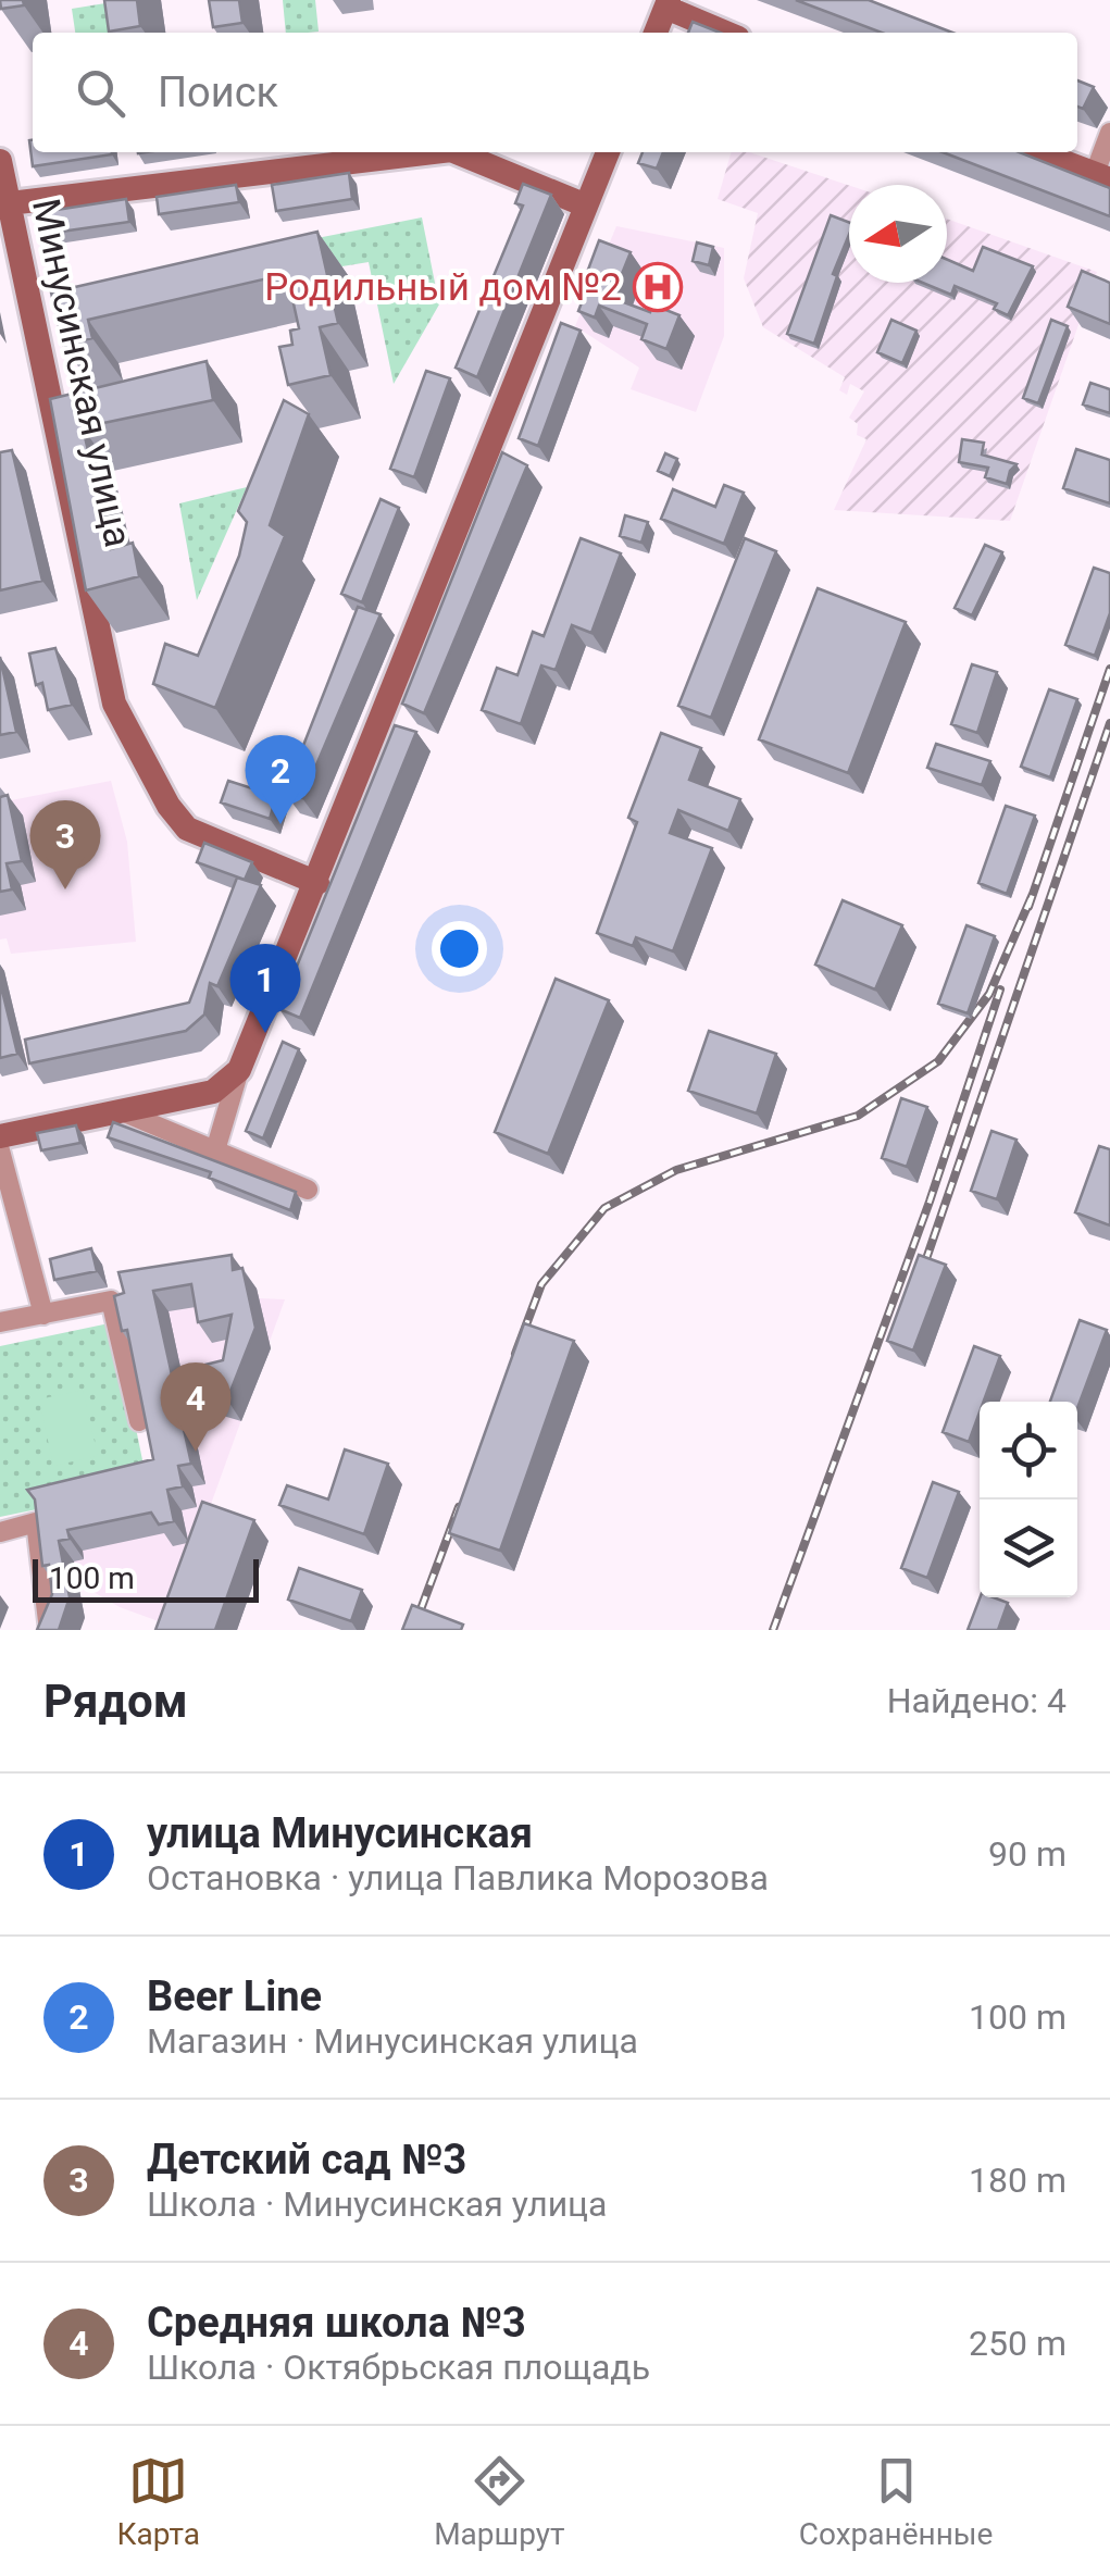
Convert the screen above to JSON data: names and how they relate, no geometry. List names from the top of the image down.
{
  "streets": {
    "street": ["Минусинская улица"]
  },
  "places": {
    "hospital": ["Родильный дом №2"]
  },
  "scale_bar": "100 m",
  "north": "left",
  "page": {
    "search": "Поиск",
    "pins": [
      "2",
      "3",
      "1",
      "4"
    ],
    "scale": "100 m",
    "heading": ["Рядом", "Найдено: 4"],
    "list": [
      {
        "mark": "1",
        "name": "улица Минусинская",
        "note": "Остановка · улица Павлика Морозова",
        "value": "90 m"
      },
      {
        "mark": "2",
        "name": "Beer Line",
        "note": "Магазин · Минусинская улица",
        "value": "100 m"
      },
      {
        "mark": "3",
        "name": "Детский сад №3",
        "note": "Школа · Минусинская улица",
        "value": "180 m"
      },
      {
        "mark": "4",
        "name": "Средняя школа №3",
        "note": "Школа · Октябрьская площадь",
        "value": "250 m"
      }
    ],
    "nav": ["Карта", "Маршрут", "Сохранённые"]
  }
}
